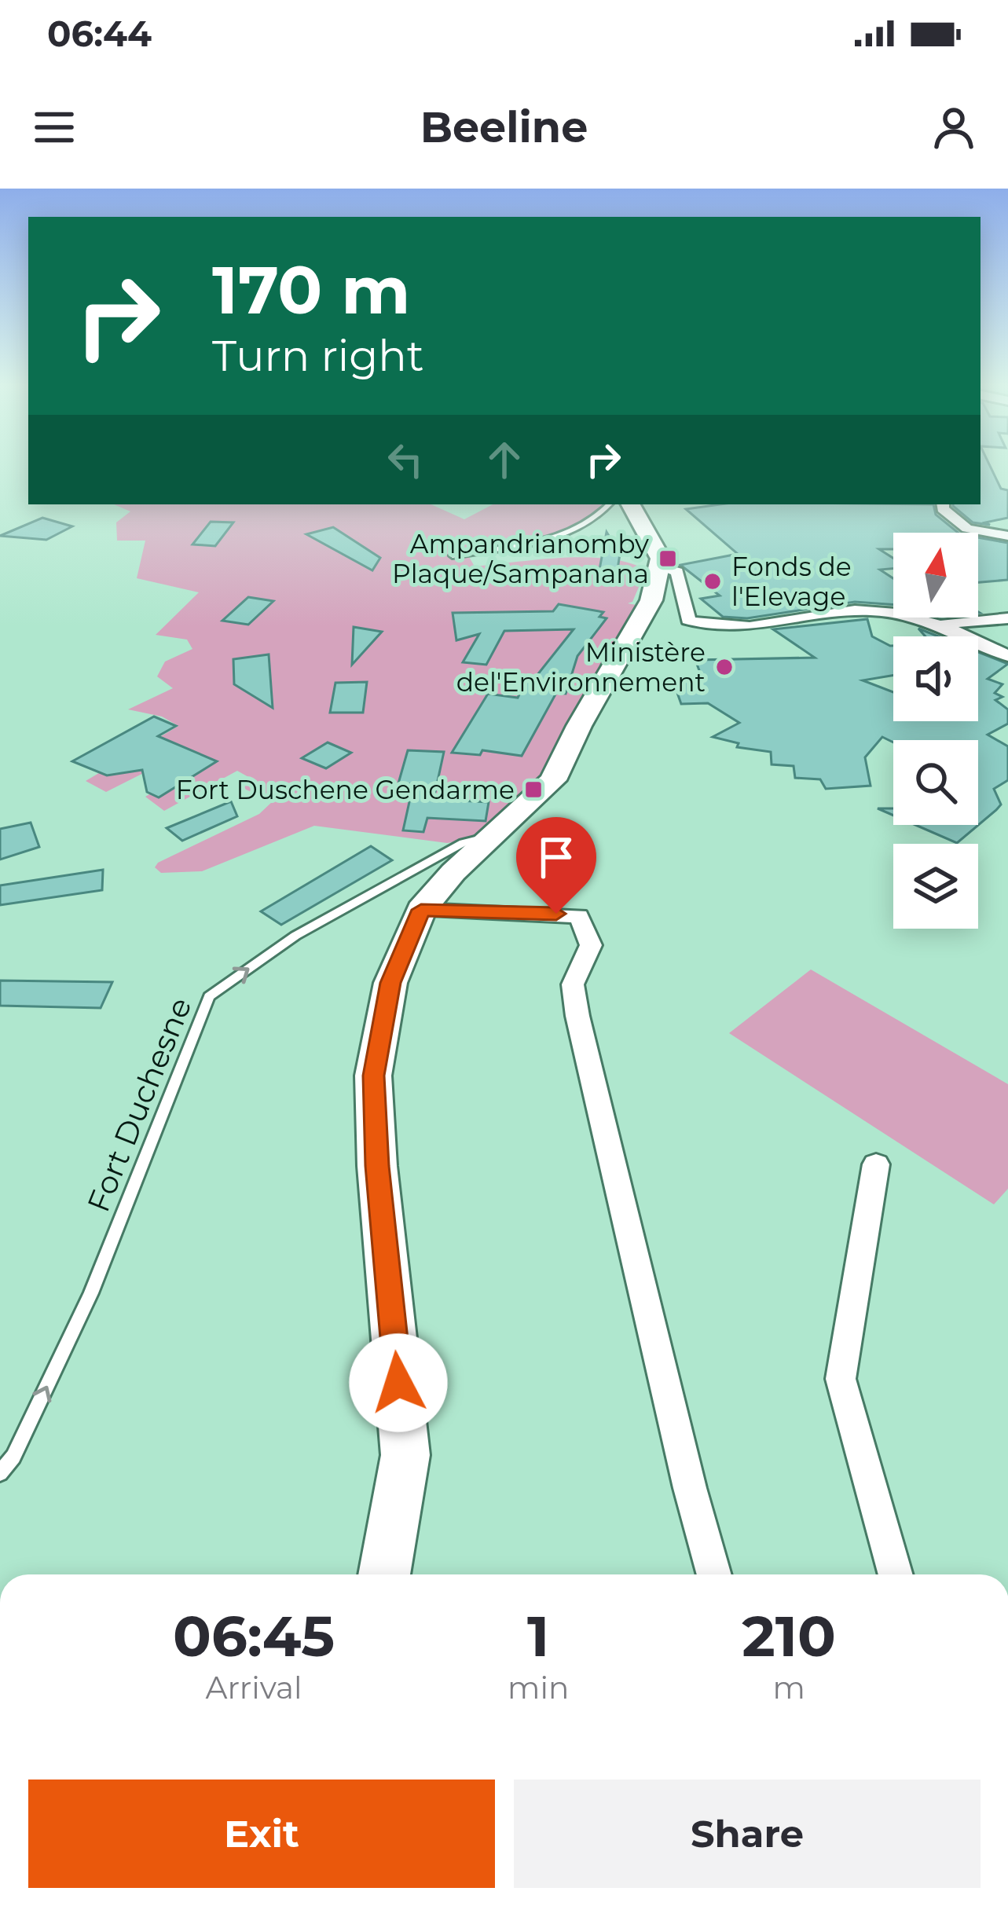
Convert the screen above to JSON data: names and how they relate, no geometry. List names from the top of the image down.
{
  "streets": {
    "lane": ["Fort Duchesne"]
  },
  "one_way": ["Fort Duchesne"],
  "places": {
    "transit": ["Ampandrianomby Plaque/Sampanana", "Fort Duschene Gendarme"],
    "other": ["Fonds de l'Elevage", "Ministère del'Environnement"]
  },
  "north": "top",
  "page": {
    "status": "06:44",
    "header": "Beeline",
    "turn": ["170 m", "Turn right"],
    "eta": [
      "06:45",
      "Arrival",
      "1",
      "min",
      "210",
      "m"
    ],
    "buttons": ["Exit", "Share"]
  }
}
